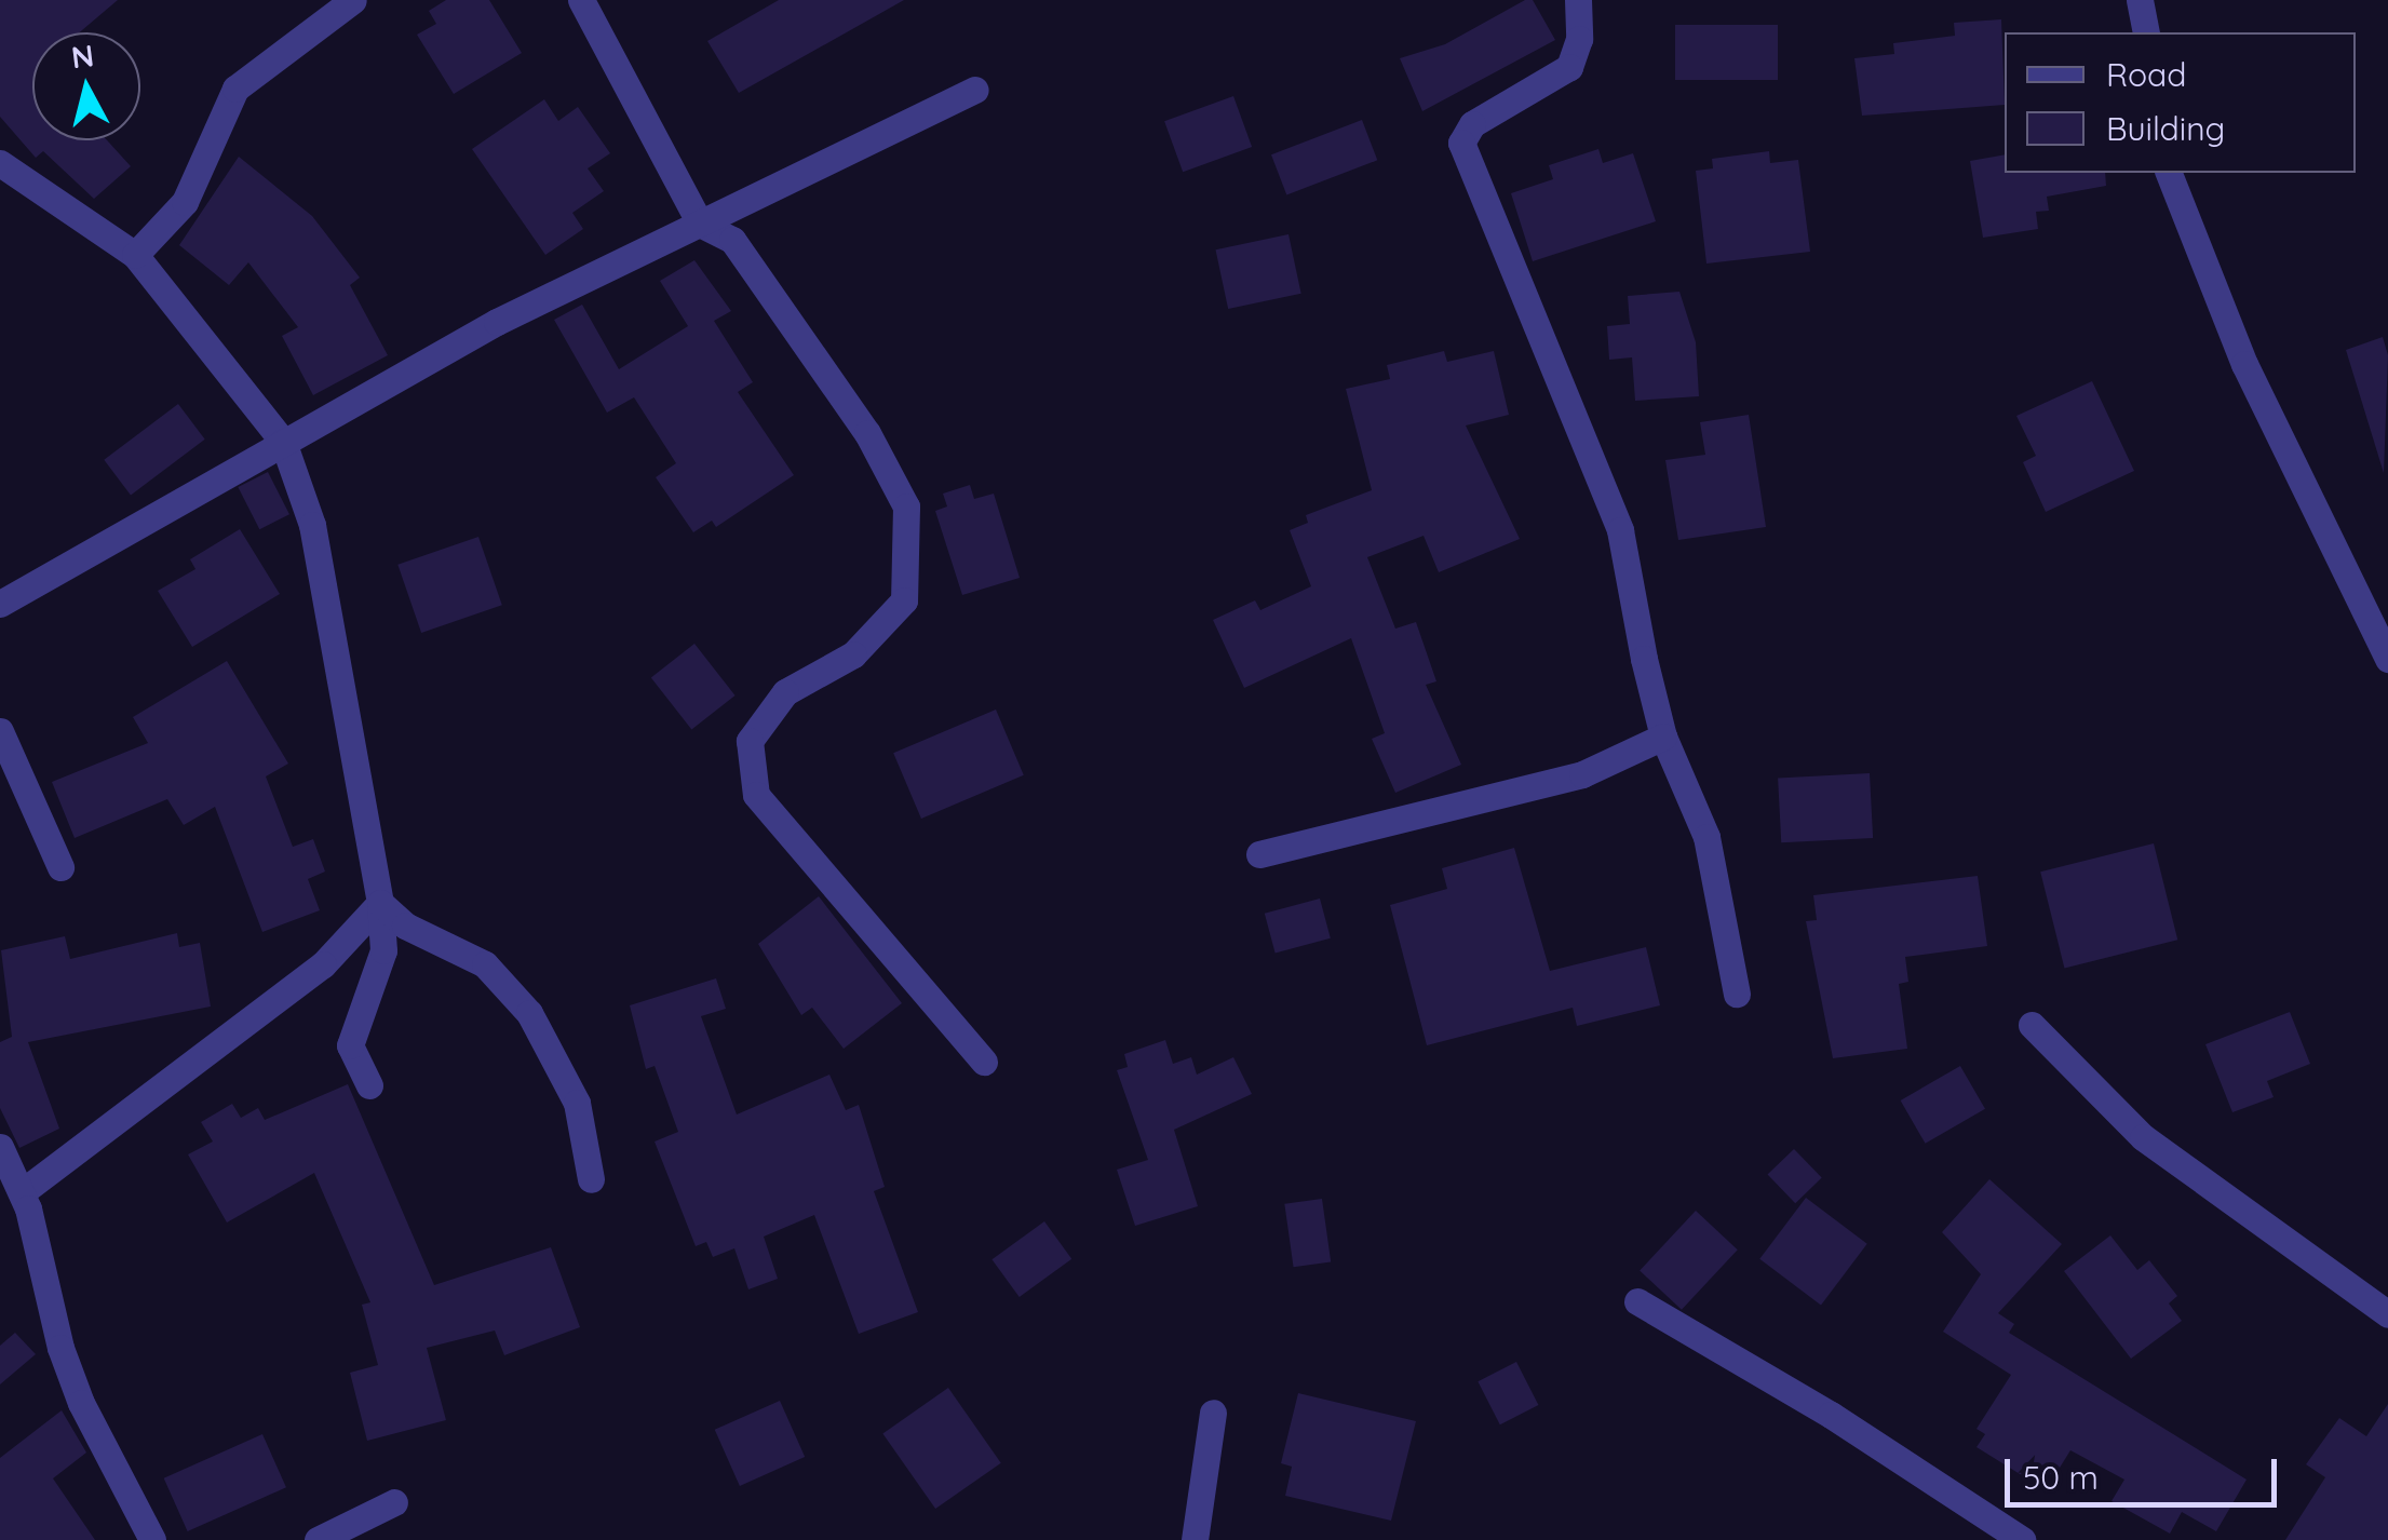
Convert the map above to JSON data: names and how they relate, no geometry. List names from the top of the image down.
{
  "legend": ["Road", "Building"],
  "scale_bar": "50 m",
  "north": "top"
}
